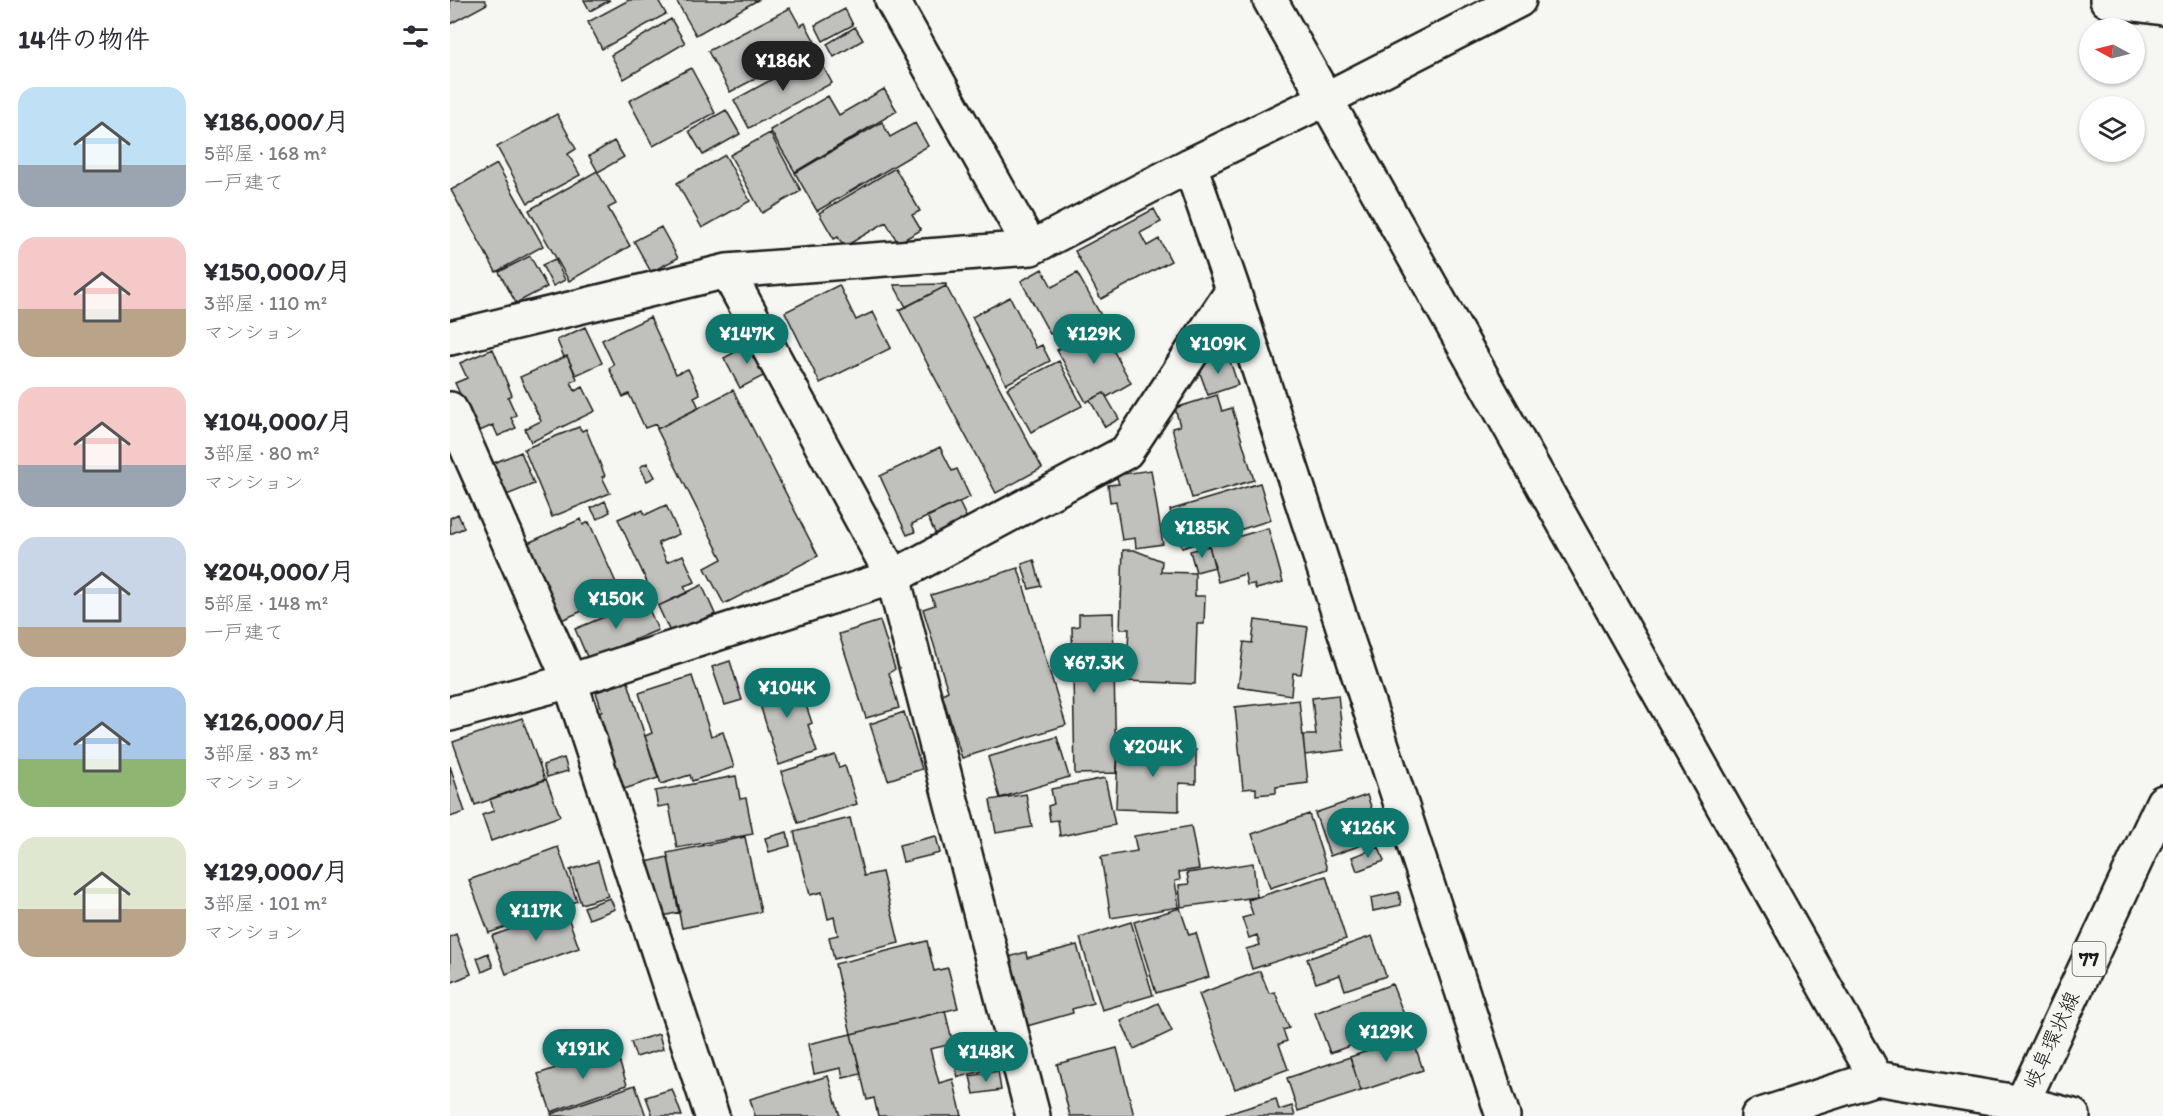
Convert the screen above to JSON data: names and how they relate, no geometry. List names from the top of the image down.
{
  "streets": {
    "street": ["77", "岐阜環状線"]
  },
  "north": "left",
  "page": {
    "heading": "14件の物件",
    "price": [
      "¥186K",
      "¥147K",
      "¥129K",
      "¥109K",
      "¥185K",
      "¥150K",
      "¥67.3K",
      "¥104K",
      "¥204K",
      "¥126K",
      "¥117K",
      "¥129K",
      "¥191K",
      "¥148K"
    ],
    "list": [
      {
        "name": "¥186,000/月",
        "note": "5部屋 · 168 m² · 一戸建て"
      },
      {
        "name": "¥150,000/月",
        "note": "3部屋 · 110 m² · マンション"
      },
      {
        "name": "¥104,000/月",
        "note": "3部屋 · 80 m² · マンション"
      },
      {
        "name": "¥204,000/月",
        "note": "5部屋 · 148 m² · 一戸建て"
      },
      {
        "name": "¥126,000/月",
        "note": "3部屋 · 83 m² · マンション"
      },
      {
        "name": "¥129,000/月",
        "note": "3部屋 · 101 m² · マンション"
      }
    ]
  }
}
